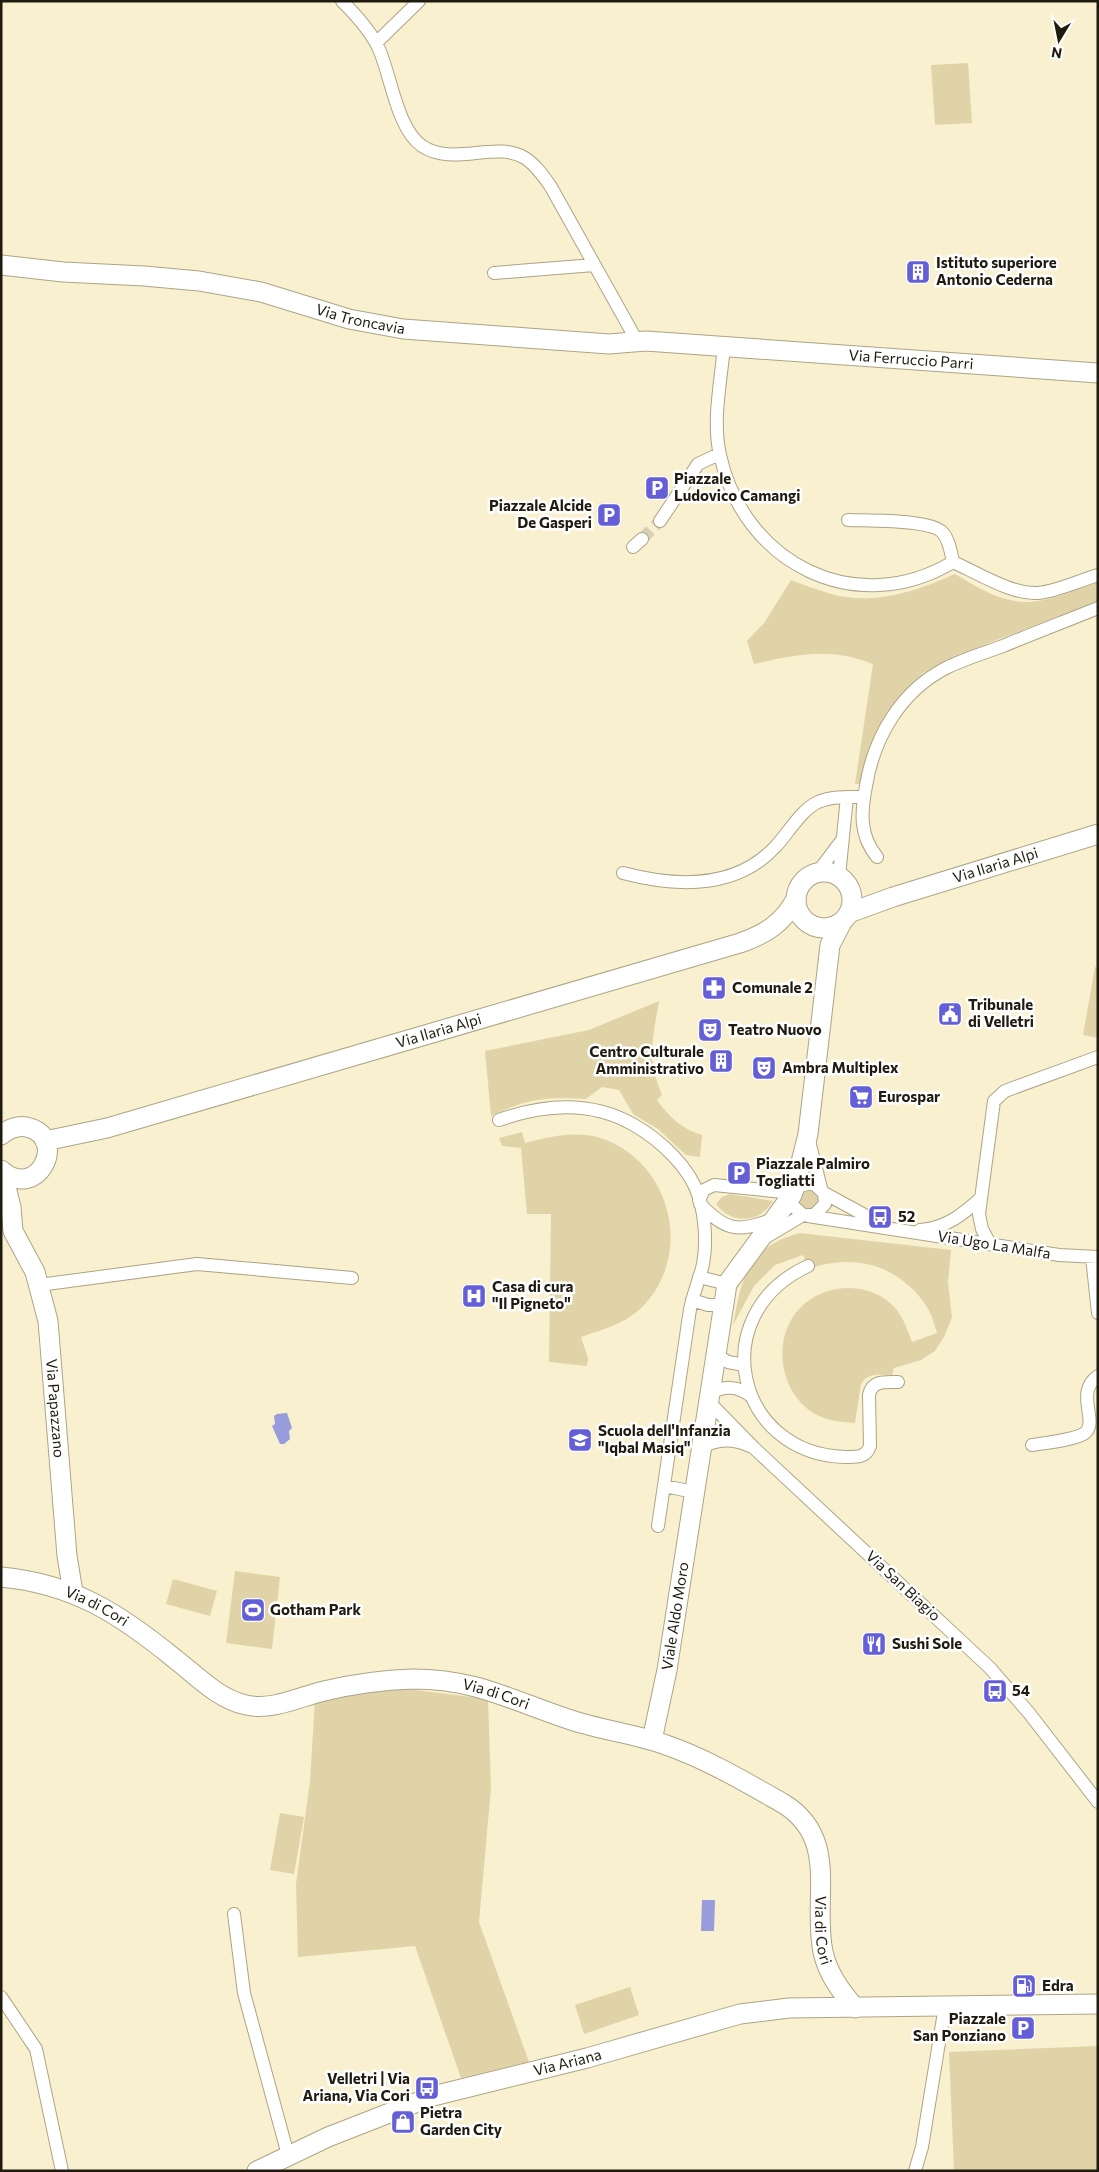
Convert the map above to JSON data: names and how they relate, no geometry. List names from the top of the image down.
{
  "streets": {
    "street": [
      "Via Troncavia",
      "Via Ferruccio Parri",
      "Via Ilaria Alpi",
      "Via Ugo La Malfa",
      "Via Papazzano",
      "Via San Biagio",
      "Via di Cori",
      "Viale Aldo Moro",
      "Via Ariana"
    ]
  },
  "crossings": [
    ["Via Troncavia", "Via Ferruccio Parri"],
    ["Via Papazzano", "Via di Cori"],
    ["Via San Biagio", "Viale Aldo Moro"],
    ["Via di Cori", "Viale Aldo Moro"],
    ["Via di Cori", "Via Ariana"]
  ],
  "places": {
    "building": ["Istituto superiore Antonio Cederna", "Centro Culturale Amministrativo"],
    "parking": [
      "Piazzale Ludovico Camangi",
      "Piazzale Alcide De Gasperi",
      "Piazzale Palmiro Togliatti",
      "Piazzale San Ponziano"
    ],
    "pharmacy": ["Comunale 2"],
    "public building": ["Tribunale di Velletri"],
    "theatre": ["Teatro Nuovo", "Ambra Multiplex"],
    "supermarket": ["Eurospar"],
    "bus stop": ["52", "54", "Velletri | Via Ariana, Via Cori"],
    "hospital": ["Casa di cura \"Il Pigneto\""],
    "school or university": ["Scuola dell'Infanzia \"Iqbal Masiq\""],
    "sports": ["Gotham Park"],
    "restaurant": ["Sushi Sole"],
    "fuel station": ["Edra"],
    "shop": ["Pietra Garden City"]
  },
  "north": "bottom"
}
